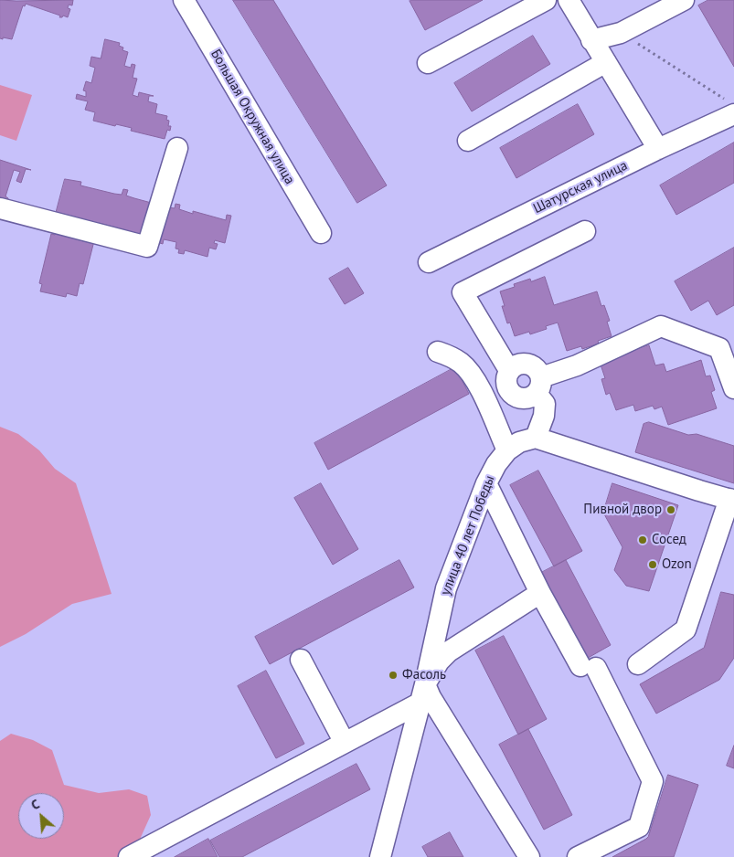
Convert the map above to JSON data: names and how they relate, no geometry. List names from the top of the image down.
{
  "streets": {
    "street": ["Большая Окружная улица", "Шатурская улица", "улица 40 лет Победы"]
  },
  "places": [
    "Пивной двор",
    "Сосед",
    "Ozon",
    "Фасоль"
  ],
  "north": "top left"
}
